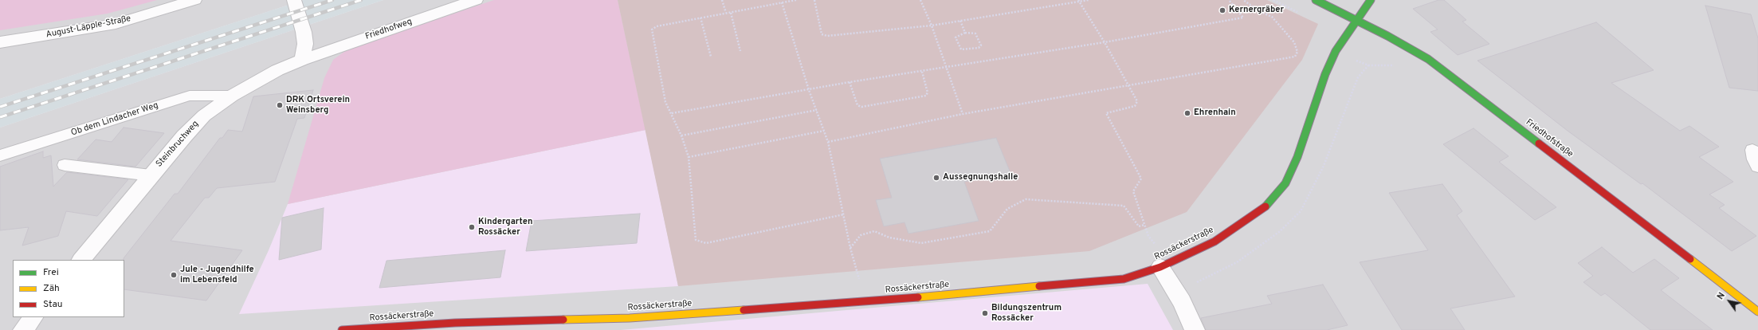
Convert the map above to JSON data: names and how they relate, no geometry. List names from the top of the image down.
{
  "streets": {
    "street": [
      "August-Läpple-Straße",
      "Friedhofweg",
      "Friedhofstraße",
      "Steinbruchweg",
      "Rossäckerstraße"
    ],
    "lane": ["Ob dem Lindacher Weg"]
  },
  "crossings": [
    ["Friedhofweg", "Steinbruchweg"],
    ["Ob dem Lindacher Weg", "Steinbruchweg"],
    ["Friedhofstraße", "Rossäckerstraße"]
  ],
  "places": [
    "Kernergräber",
    "DRK Ortsverein Weinsberg",
    "Ehrenhain",
    "Aussegnungshalle",
    "Kindergarten Rossäcker",
    "Jule - Jugendhilfe im Lebensfeld",
    "Bildungszentrum Rossäcker"
  ],
  "legend": ["Frei", "Zäh", "Stau"],
  "north": "top left"
}
